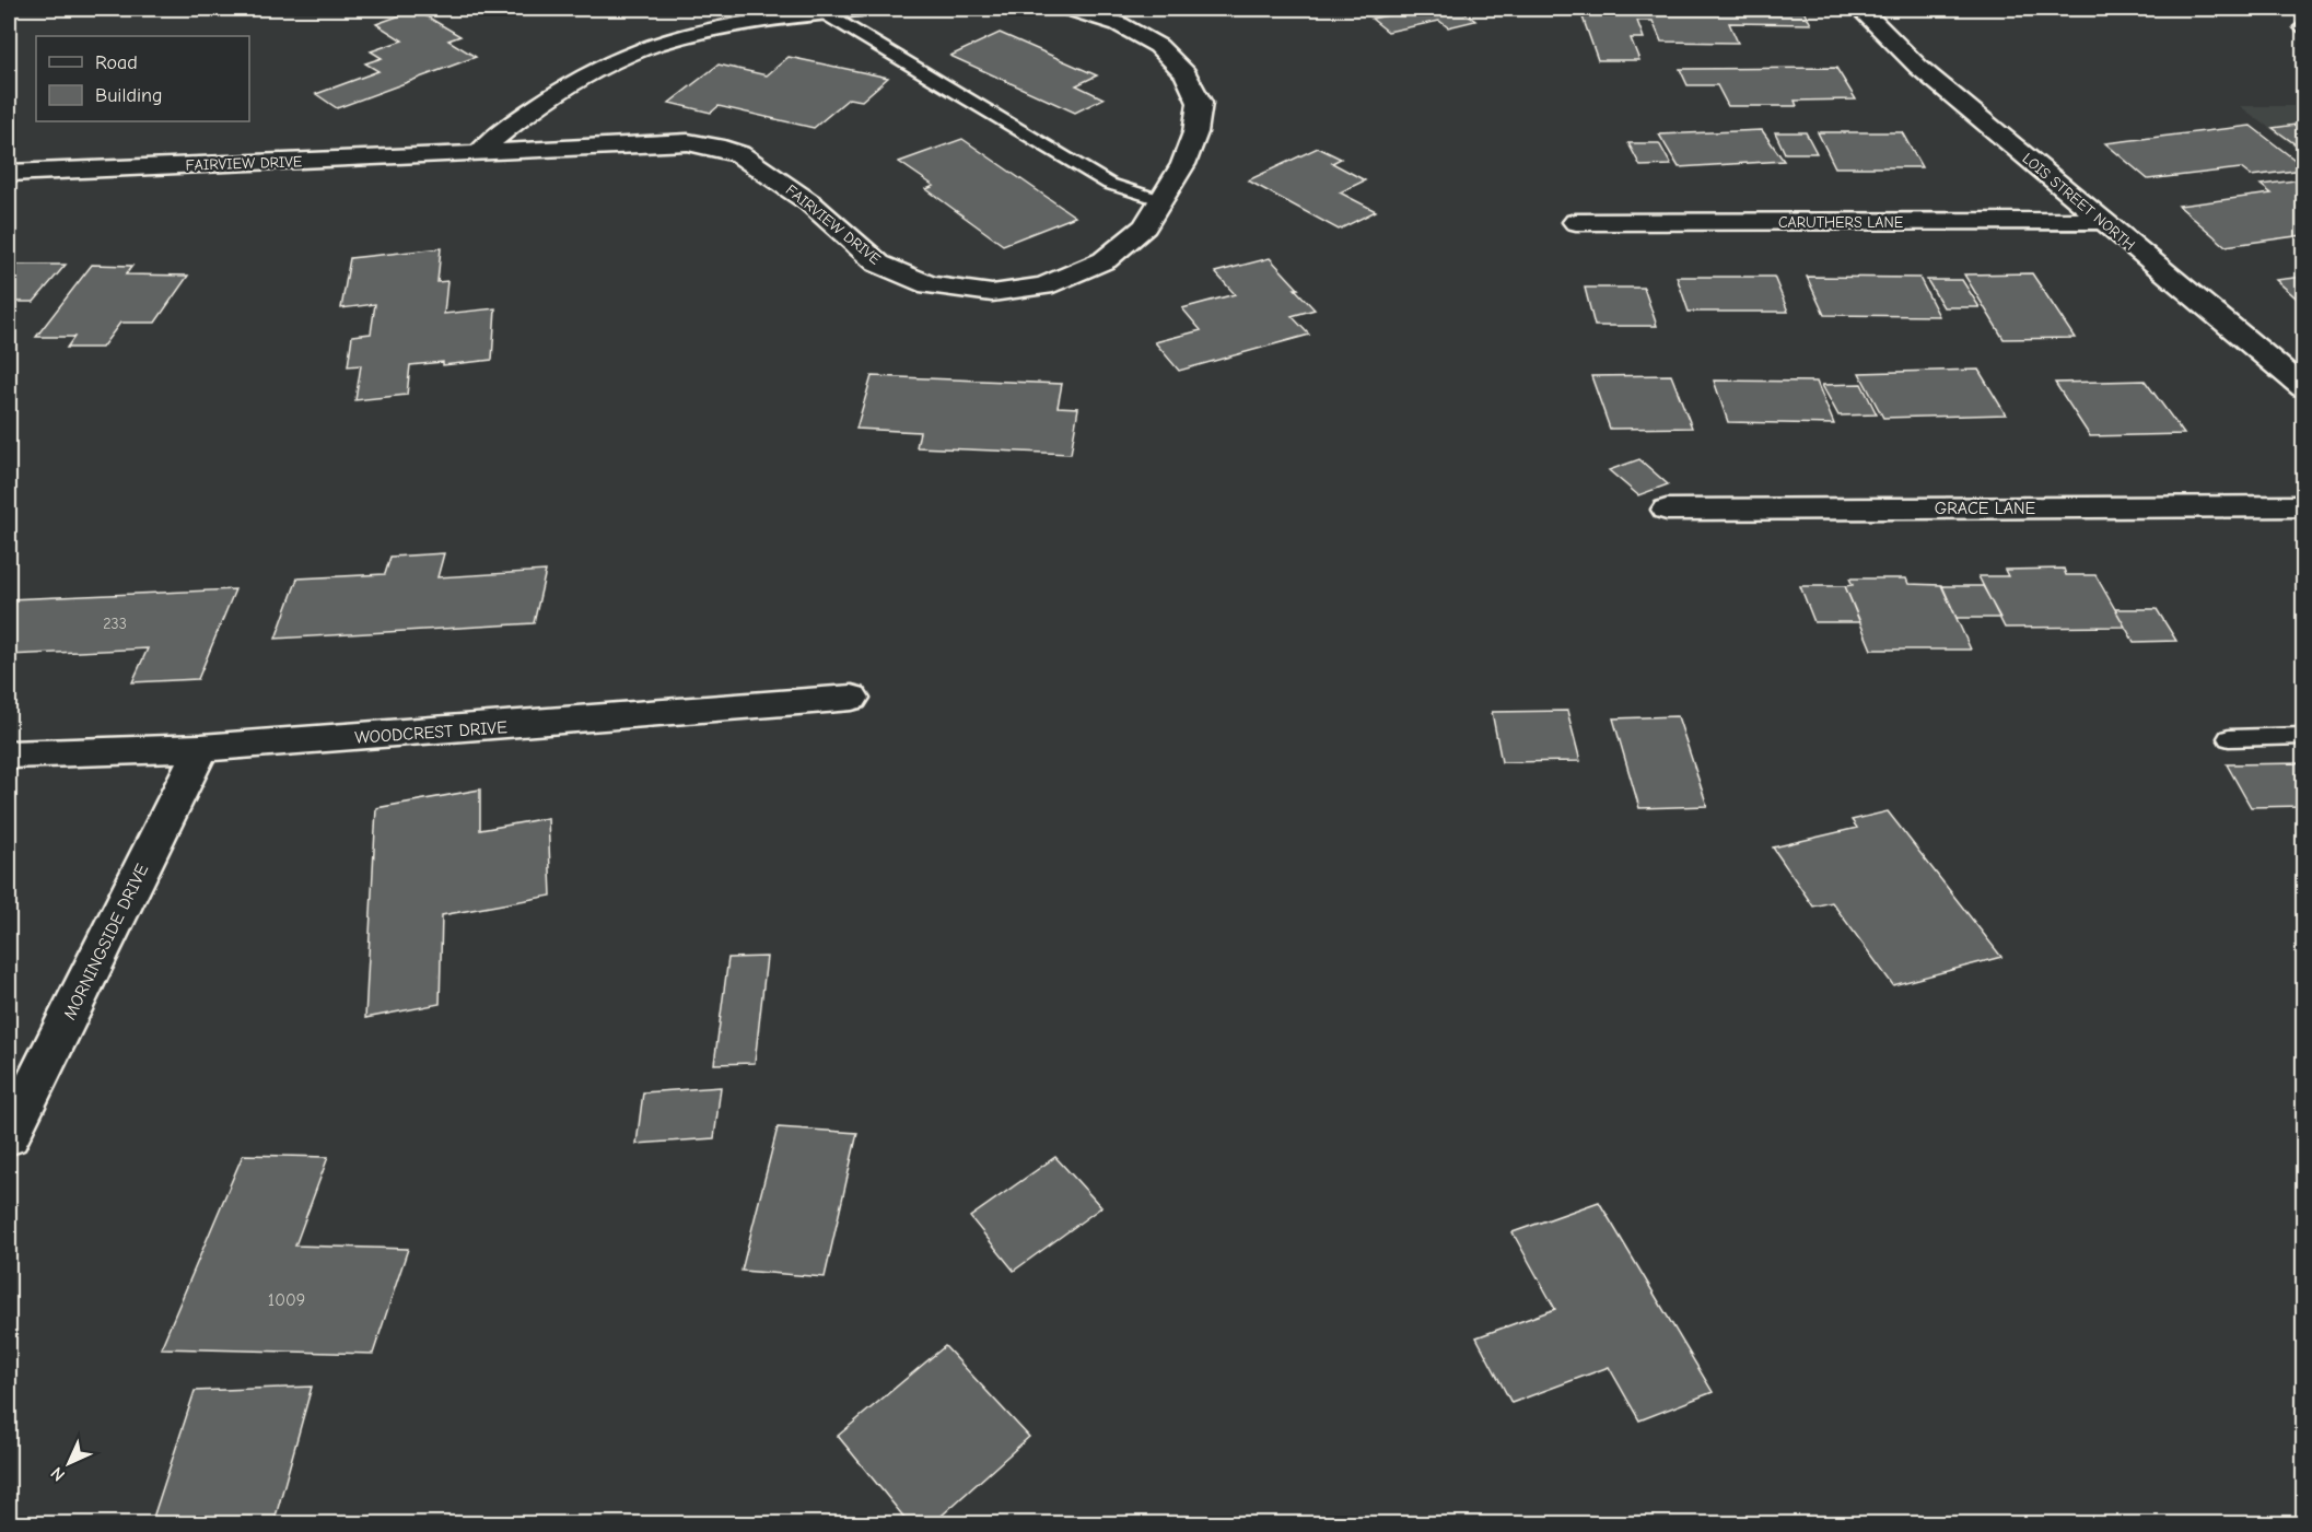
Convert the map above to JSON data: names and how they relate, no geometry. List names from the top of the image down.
{
  "streets": {
    "street": [
      "FAIRVIEW DRIVE",
      "LOIS STREET NORTH",
      "CARUTHERS LANE",
      "GRACE LANE",
      "WOODCREST DRIVE",
      "MORNINGSIDE DRIVE"
    ]
  },
  "crossings": [
    ["LOIS STREET NORTH", "CARUTHERS LANE"],
    ["WOODCREST DRIVE", "MORNINGSIDE DRIVE"]
  ],
  "house_numbers": ["233", "1009"],
  "legend": ["Road", "Building"],
  "north": "bottom left"
}
